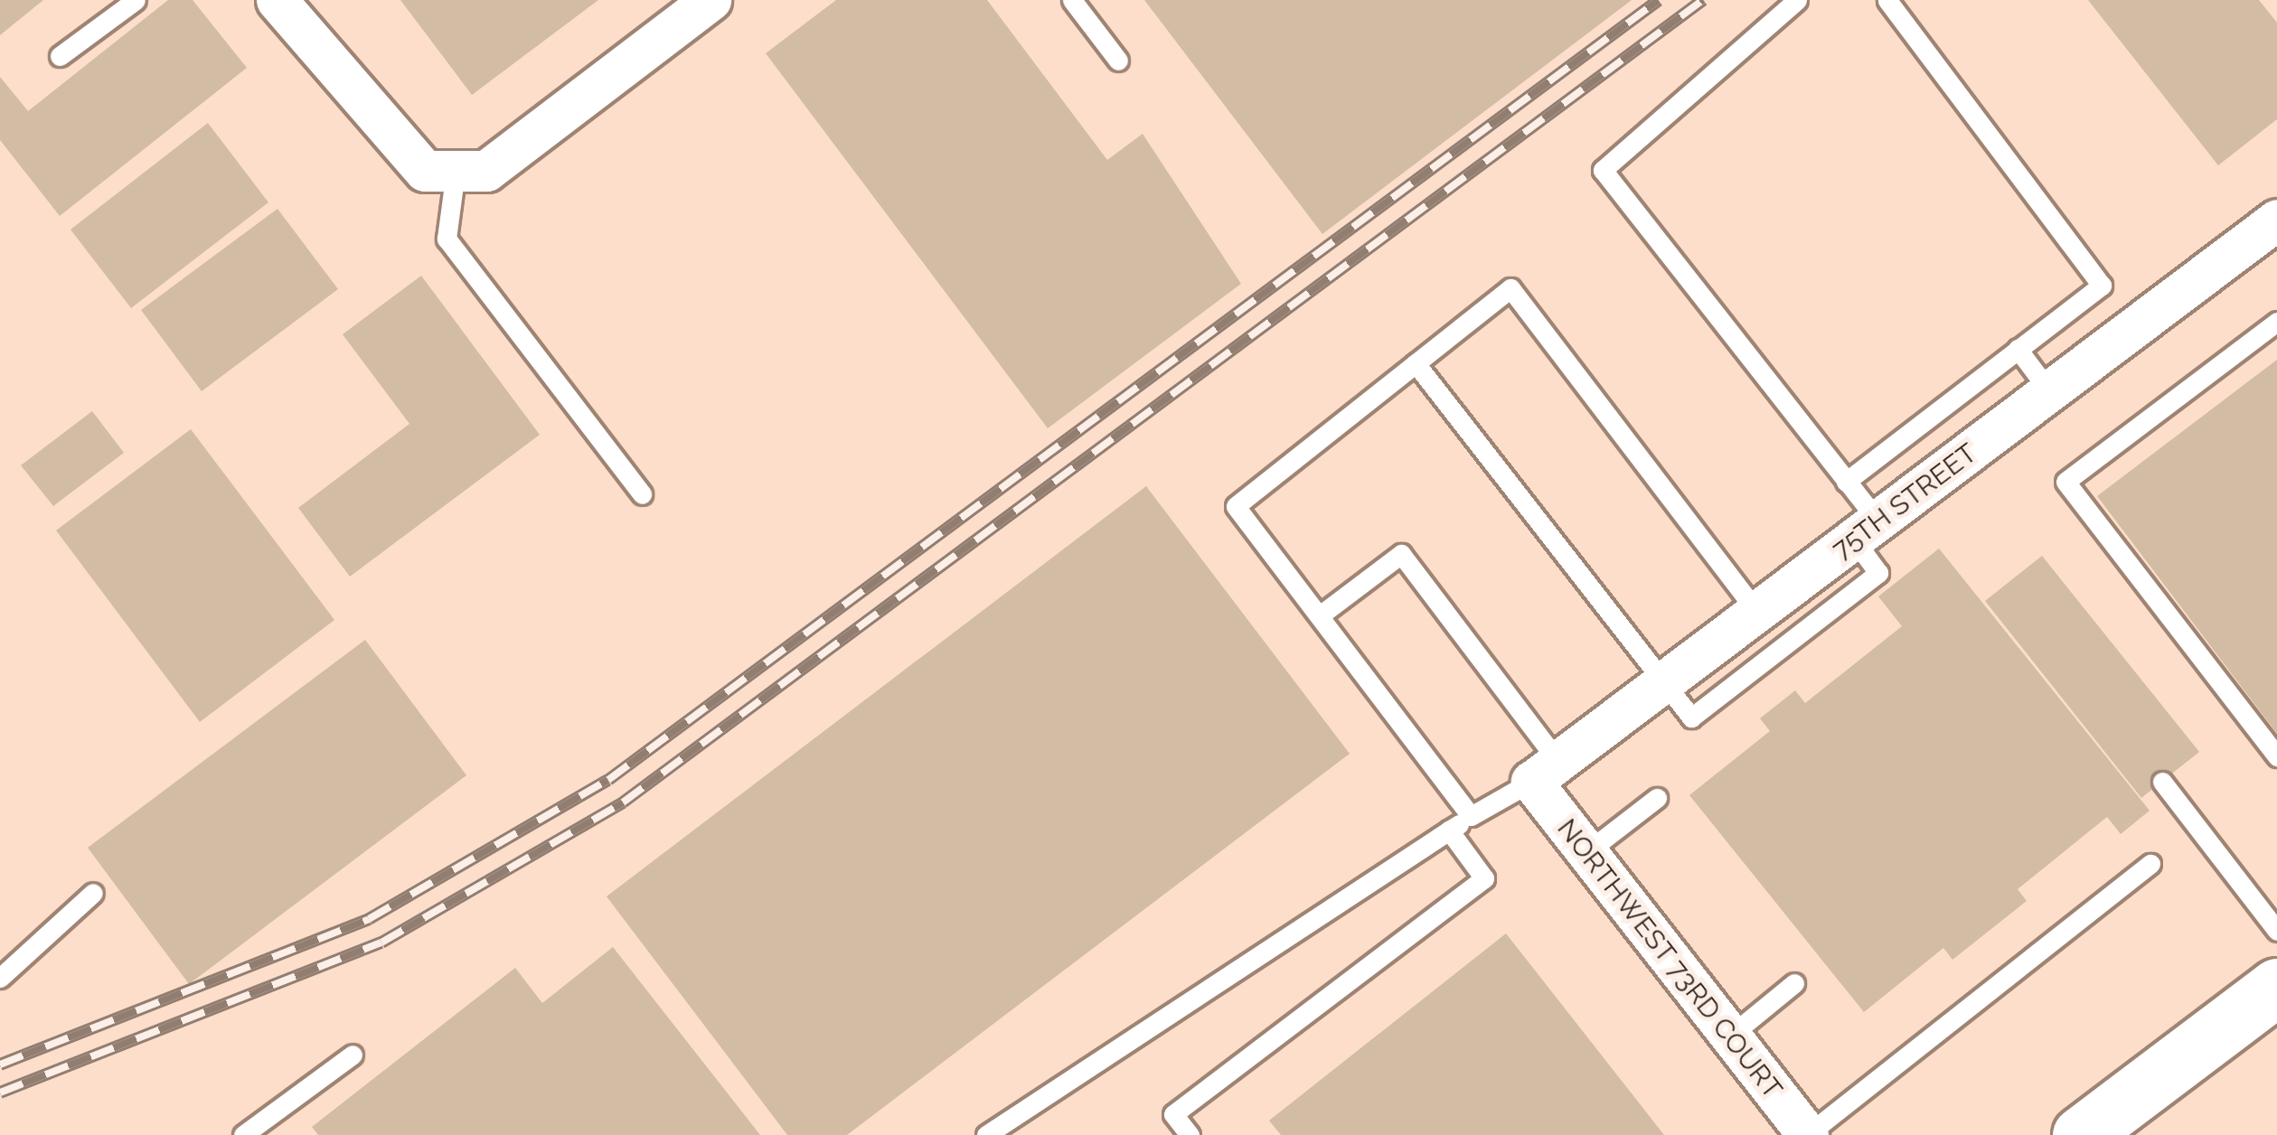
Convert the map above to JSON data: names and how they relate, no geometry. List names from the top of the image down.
{
  "streets": {
    "street": ["75TH STREET", "NORTHWEST 73RD COURT"]
  },
  "crossings": [
    ["75TH STREET", "NORTHWEST 73RD COURT"]
  ]
}
